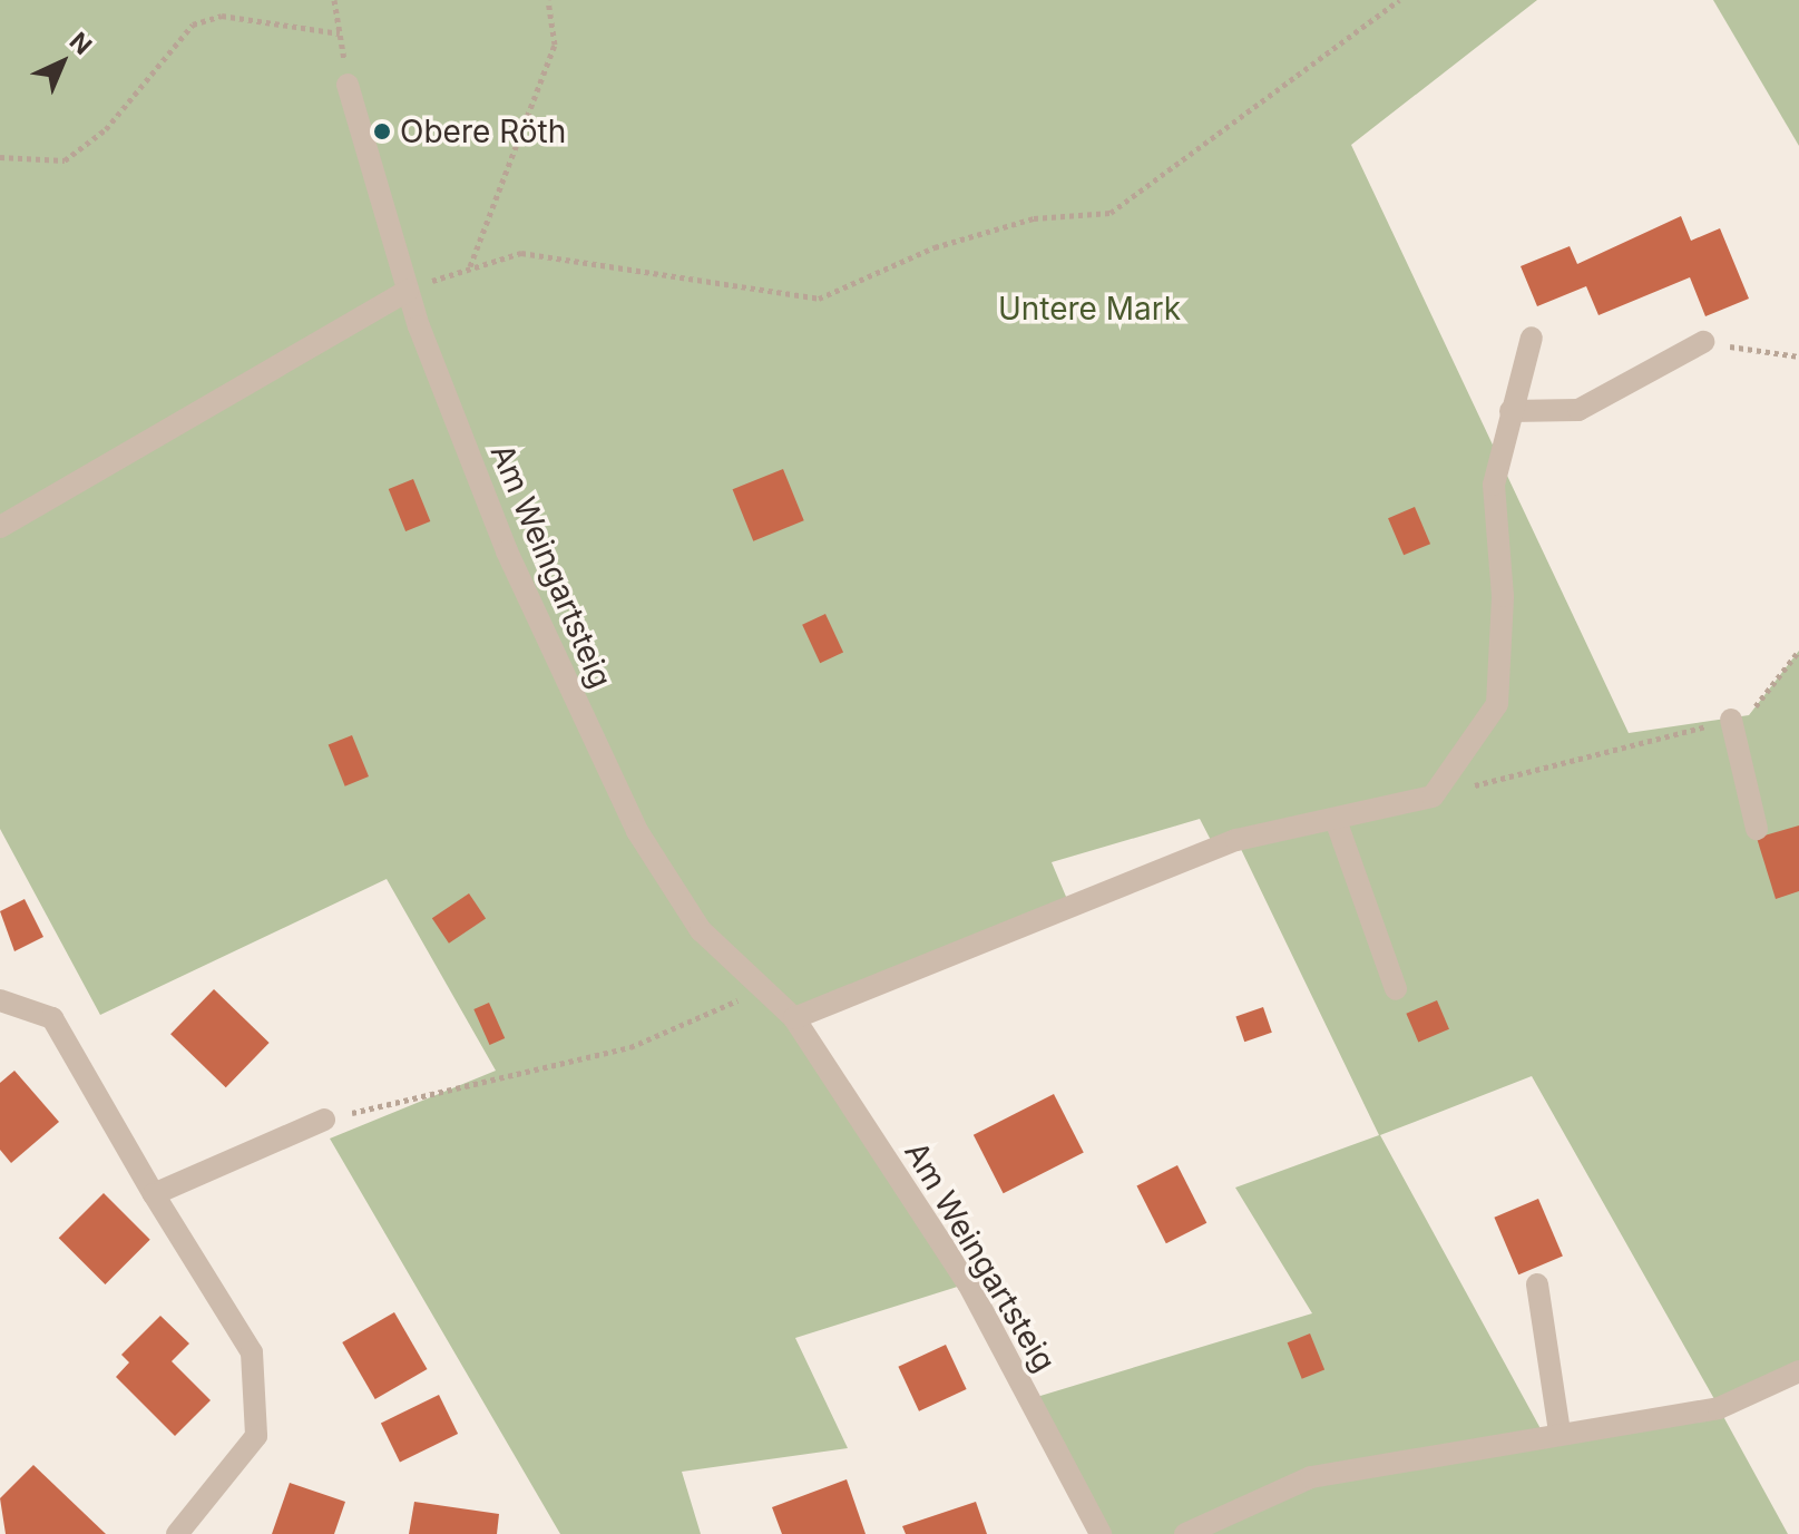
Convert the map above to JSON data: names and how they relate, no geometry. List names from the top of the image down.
{
  "streets": {
    "street": ["Am Weingartsteig"]
  },
  "parks": ["Untere Mark"],
  "places": ["Obere Röth"],
  "north": "top right"
}
